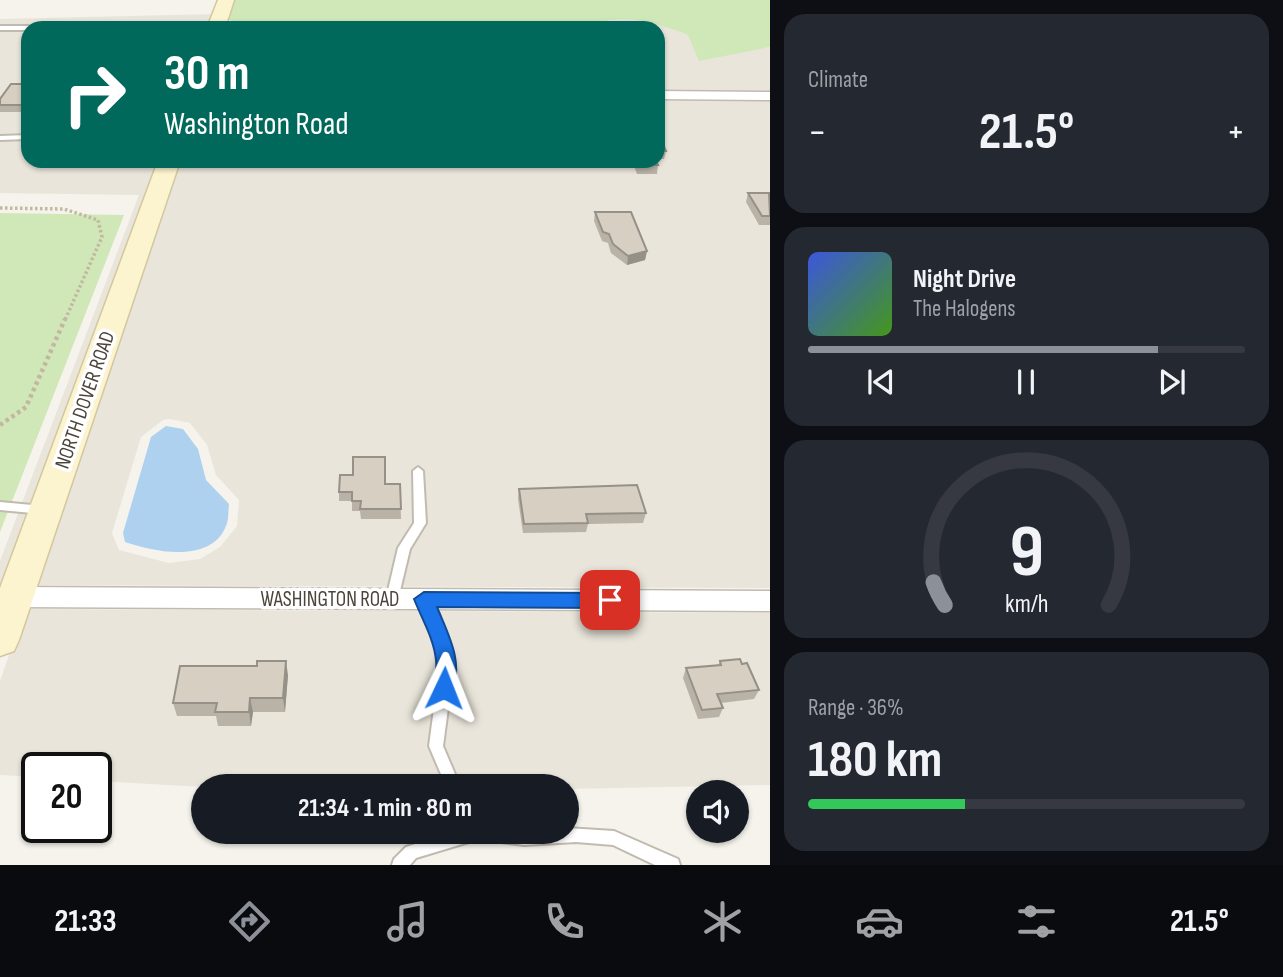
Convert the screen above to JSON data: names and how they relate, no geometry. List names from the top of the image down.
{
  "streets": {
    "street": ["NORTH DOVER ROAD", "WASHINGTON ROAD"]
  },
  "crossings": [
    ["NORTH DOVER ROAD", "WASHINGTON ROAD"]
  ],
  "page": {
    "tile": [
      "Climate",
      ["Range · 36%", "180 km"]
    ],
    "turn": ["30 m", "Washington Road"],
    "heat": ["−", "21.5°", "+"],
    "song": ["Night Drive", "The Halogens"],
    "limit": "20",
    "trip": "21:34 · 1 min · 80 m",
    "tabs": ["21:33", "21.5°"],
    "gauge": ["9", "km/h"]
  }
}
